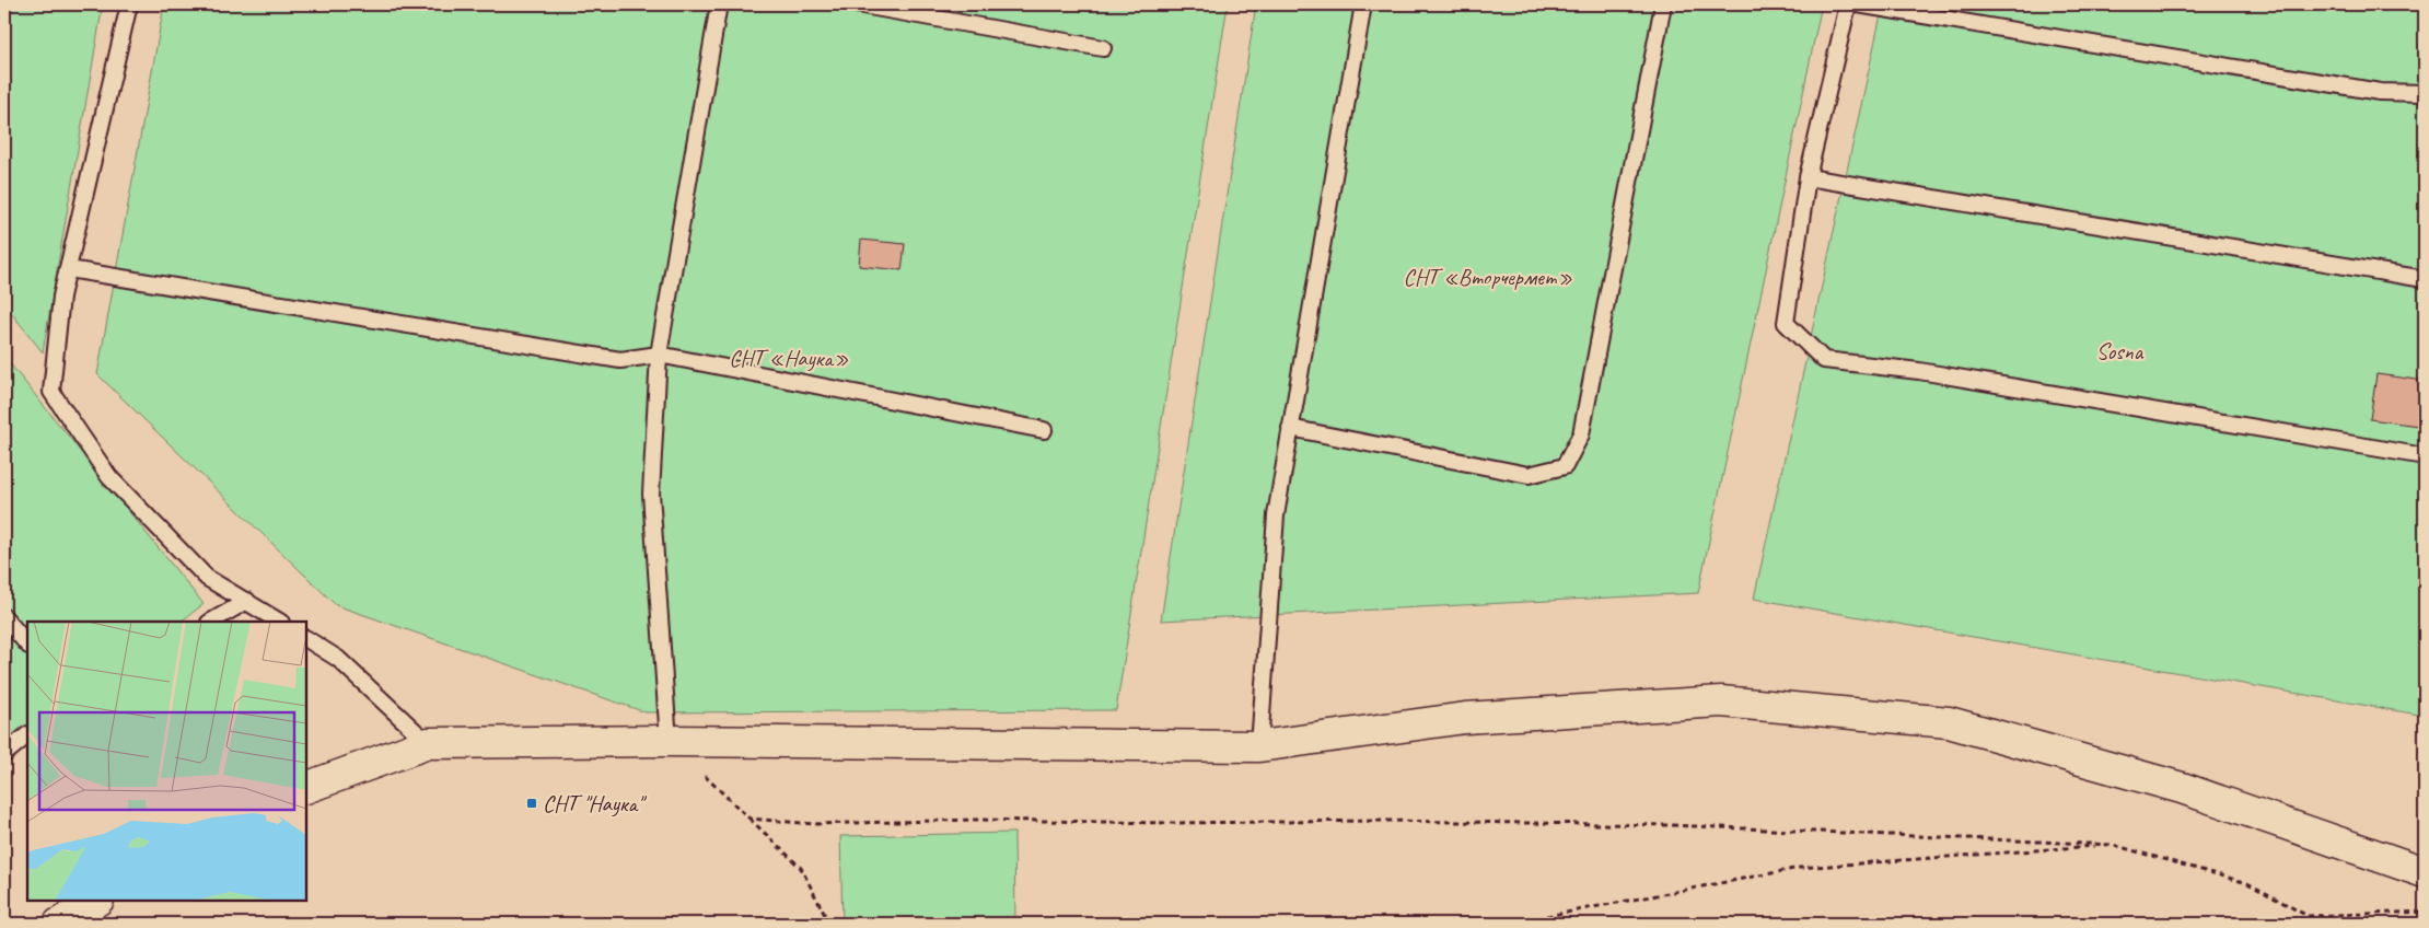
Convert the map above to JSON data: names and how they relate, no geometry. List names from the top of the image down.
{
  "parks": ["СНТ «Вторчермет»", "Sosna", "СНТ «Наука»"],
  "places": {
    "transit": ["СНТ \"Наука\""]
  }
}
